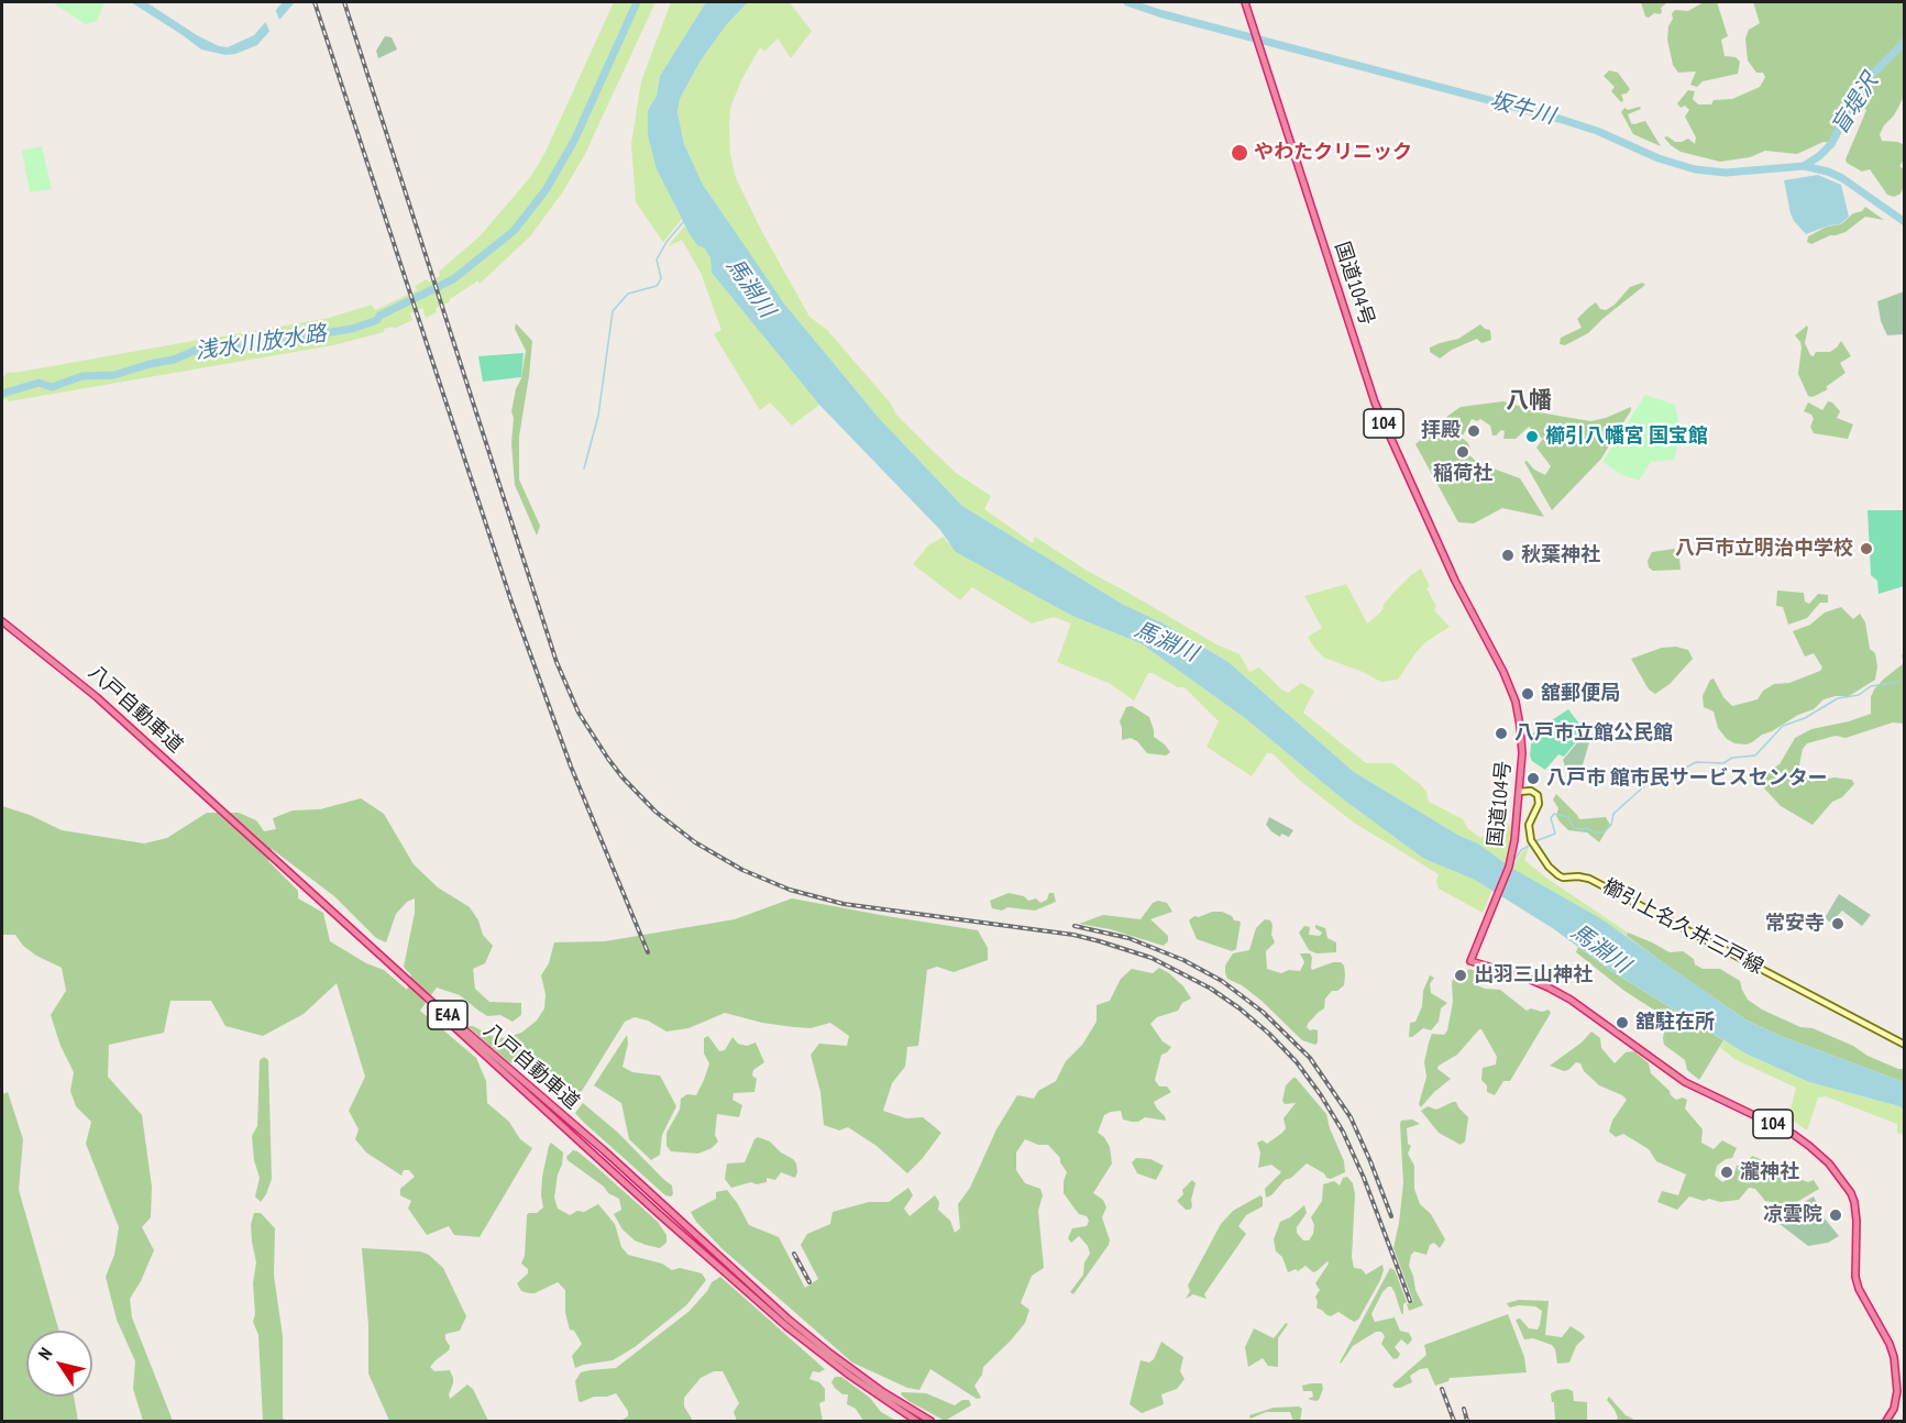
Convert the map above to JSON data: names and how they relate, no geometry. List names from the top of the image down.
{
  "streets": {
    "highway": [
      "国道104号",
      "104",
      "八戸自動車道",
      "E4A"
    ],
    "main road": ["櫛引上名久井三戸線"]
  },
  "crossings": [
    ["国道104号", "櫛引上名久井三戸線"]
  ],
  "districts": ["八幡"],
  "water": [
    "盲堤沢",
    "坂牛川",
    "馬淵川",
    "浅水川放水路"
  ],
  "places": [
    "やわたクリニック",
    "拝殿",
    "櫛引八幡宮 国宝館",
    "稲荷社",
    "八戸市立明治中学校",
    "秋葉神社",
    "舘郵便局",
    "八戸市立館公民館",
    "八戸市 館市民サービスセンター",
    "常安寺",
    "出羽三山神社",
    "舘駐在所",
    "瀧神社",
    "凉雲院"
  ],
  "north": "top left"
}
